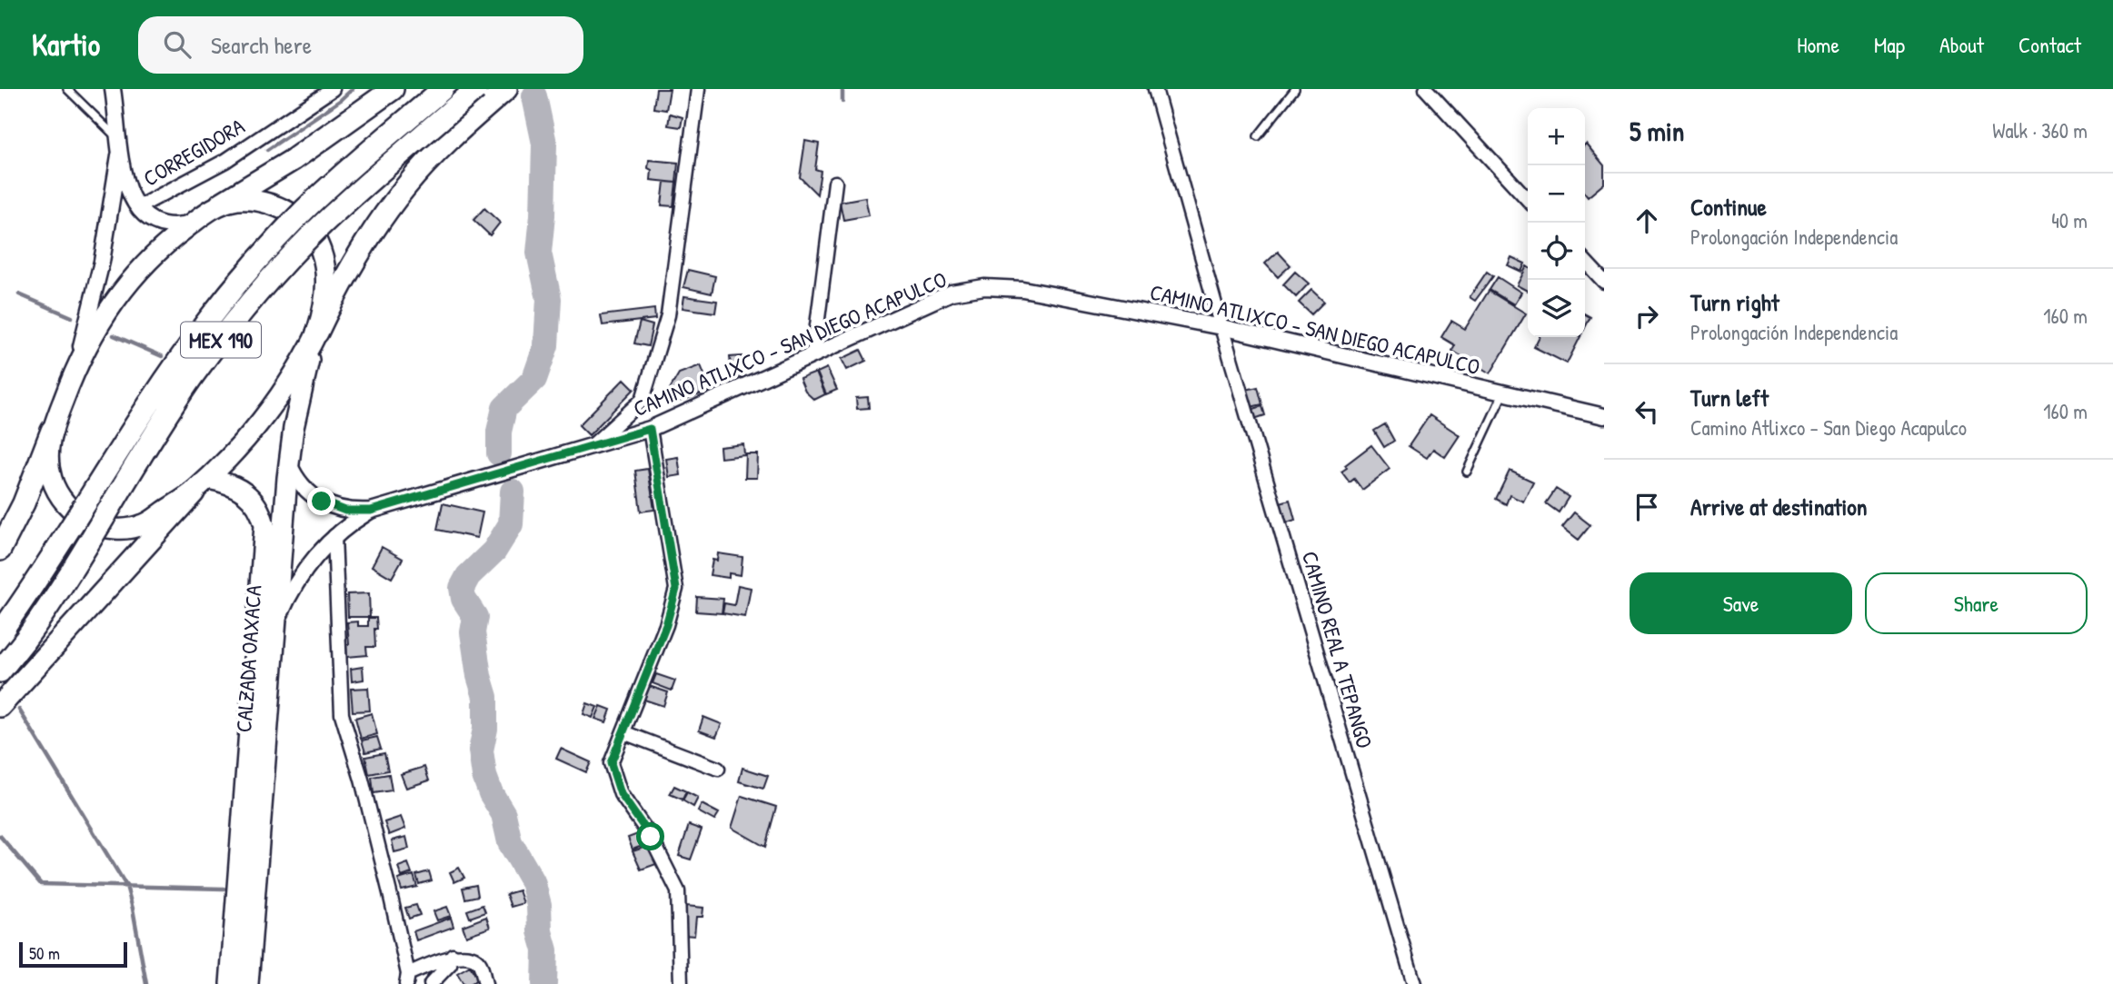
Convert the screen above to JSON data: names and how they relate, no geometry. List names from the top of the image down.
{
  "streets": {
    "highway": ["MEX 190"],
    "main road": ["CALZADA OAXACA"],
    "street": ["CORREGIDORA", "CAMINO ATLIXCO - SAN DIEGO ACAPULCO", "CAMINO REAL A TEPANGO"]
  },
  "crossings": [
    ["CAMINO ATLIXCO - SAN DIEGO ACAPULCO", "CAMINO REAL A TEPANGO"],
    ["CAMINO ATLIXCO - SAN DIEGO ACAPULCO", "CALZADA OAXACA"]
  ],
  "scale_bar": "50 m",
  "page": {
    "header": "Kartio",
    "search": "Search here",
    "nav": [
      "Home",
      "Map",
      "About",
      "Contact"
    ],
    "heading": ["5 min", "Walk · 360 m"],
    "map_buttons": ["+", "−"],
    "list": [
      ["Continue", "Prolongación Independencia", "40 m"],
      ["Turn right", "Prolongación Independencia", "160 m"],
      ["Turn left", "Camino Atlixco - San Diego Acapulco", "160 m"],
      "Arrive at destination"
    ],
    "buttons": ["Save", "Share"],
    "scale": "50 m"
  }
}
